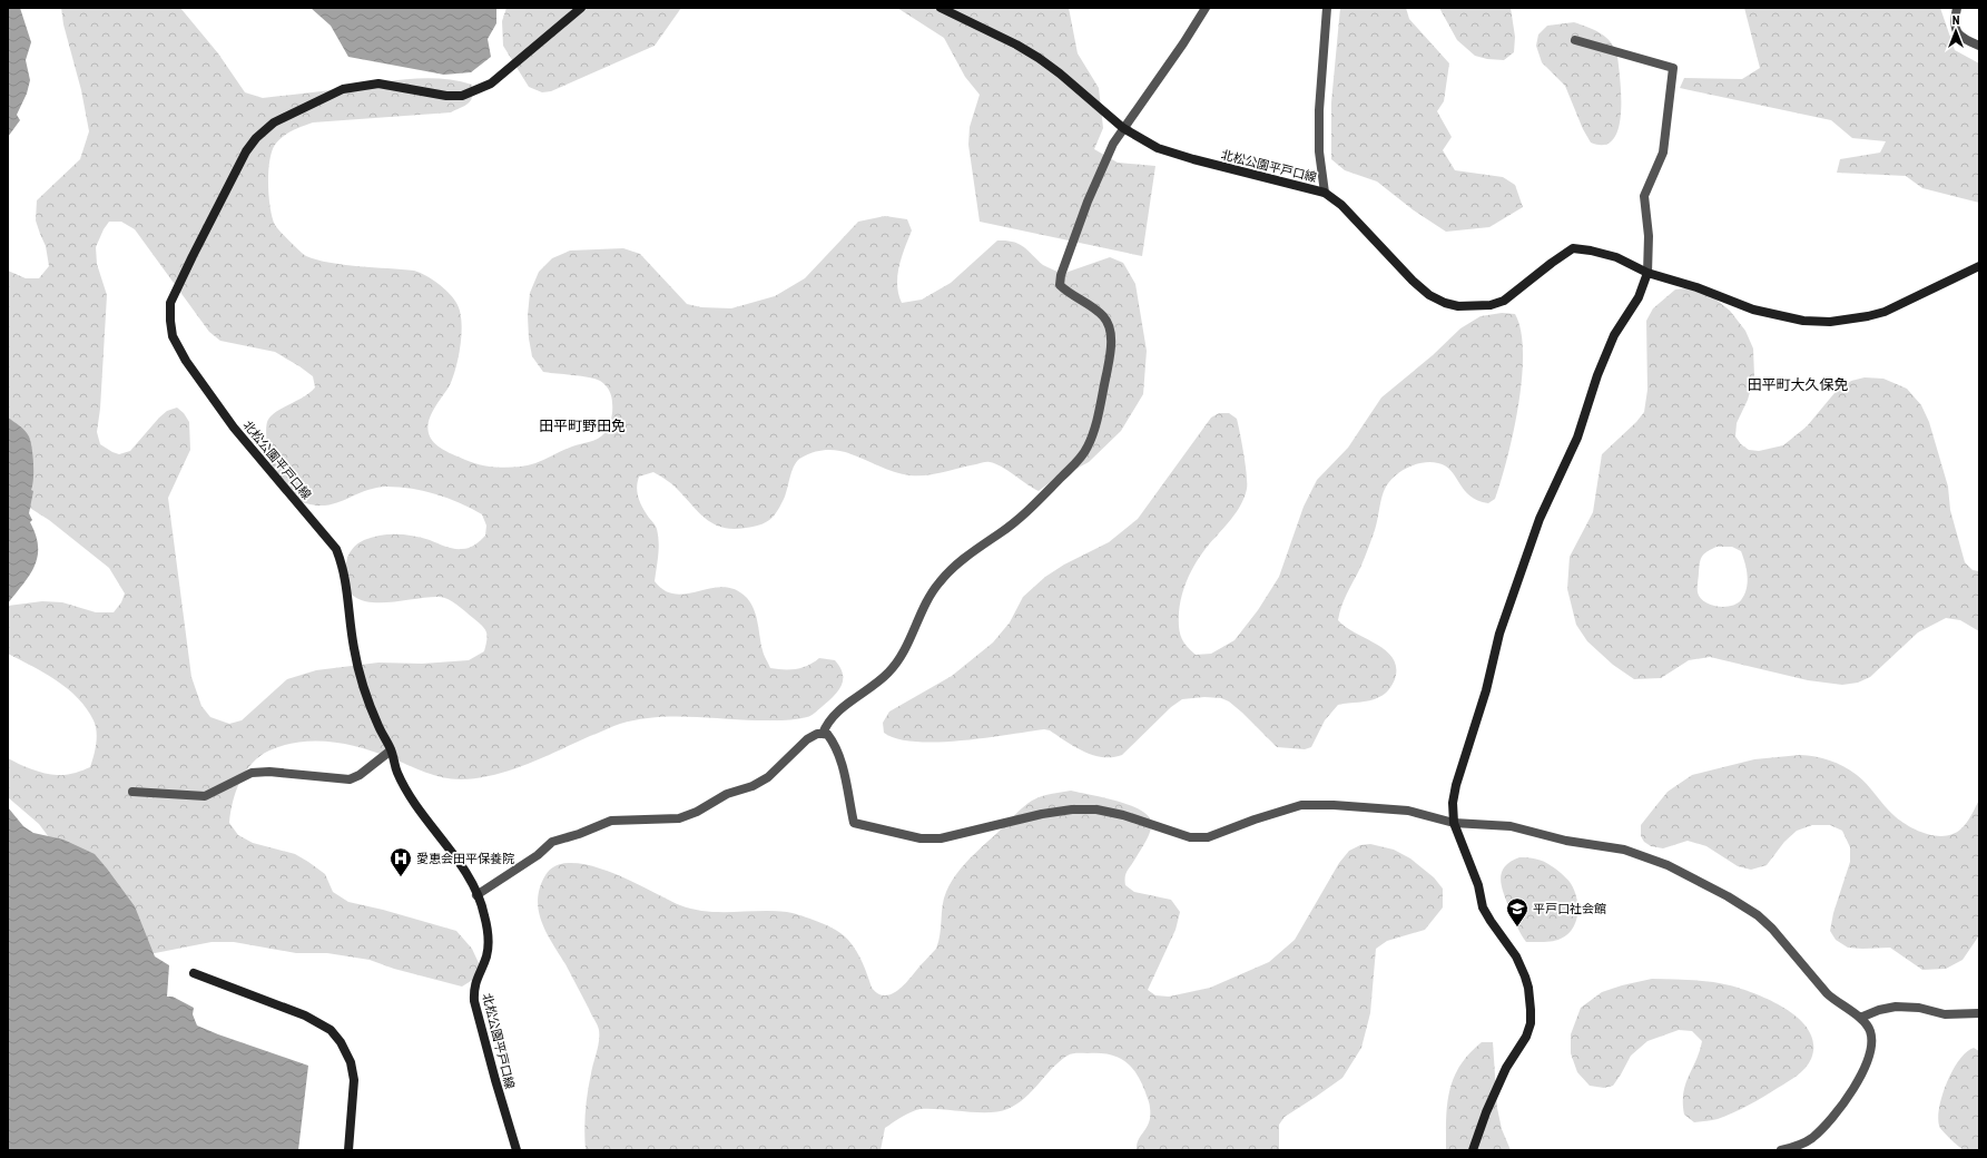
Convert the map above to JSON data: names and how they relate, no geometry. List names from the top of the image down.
{
  "streets": {
    "main road": ["北松公園平戸口線"]
  },
  "districts": ["田平町大久保免", "田平町野田免"],
  "places": {
    "hospital": ["愛恵会田平保養院"],
    "school or university": ["平戸口社会館"]
  },
  "north": "top"
}
